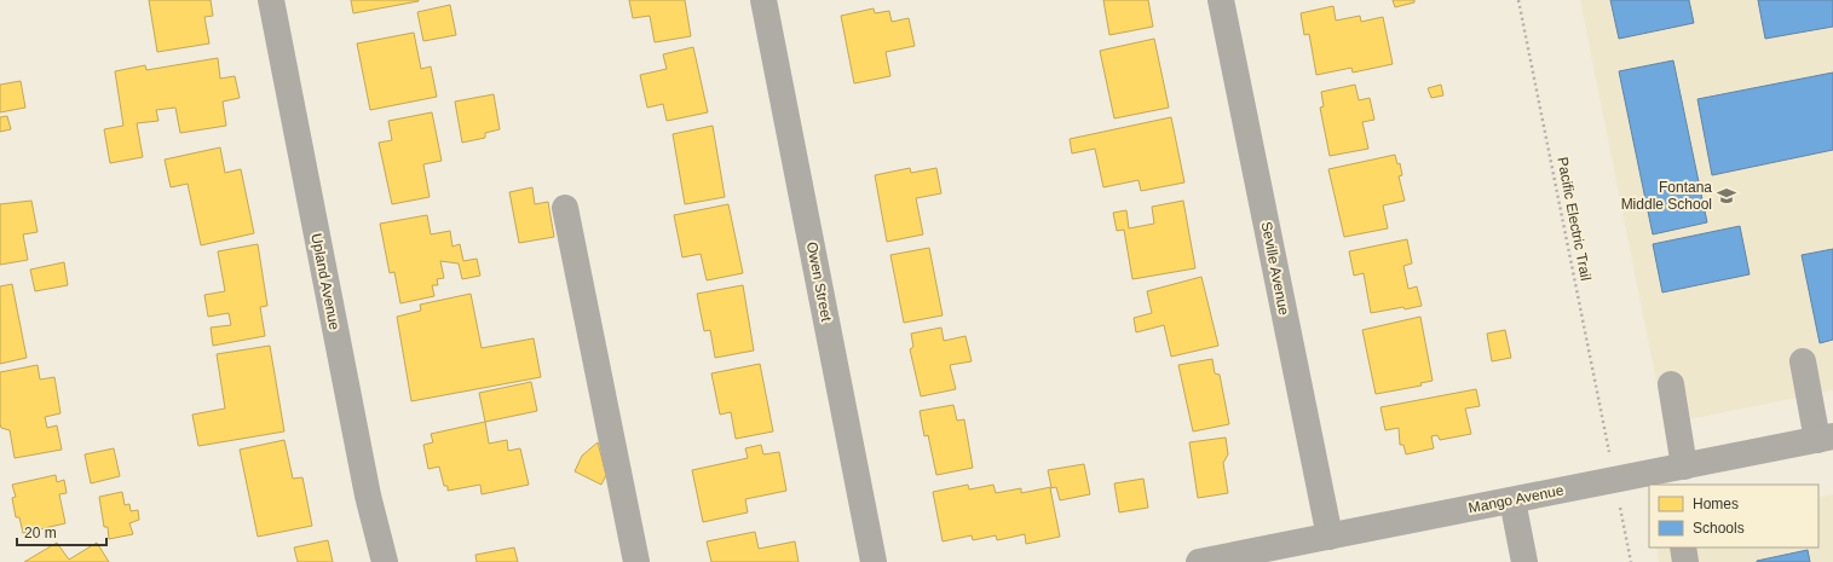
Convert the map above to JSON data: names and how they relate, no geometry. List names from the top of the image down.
{
  "streets": {
    "street": [
      "Seville Avenue",
      "Upland Avenue",
      "Owen Street",
      "Mango Avenue"
    ],
    "path": ["Pacific Electric Trail"]
  },
  "crossings": [
    ["Seville Avenue", "Mango Avenue"]
  ],
  "places": {
    "school or university": ["Fontana Middle School"]
  },
  "legend": ["Homes", "Schools"],
  "scale_bar": "20 m"
}
